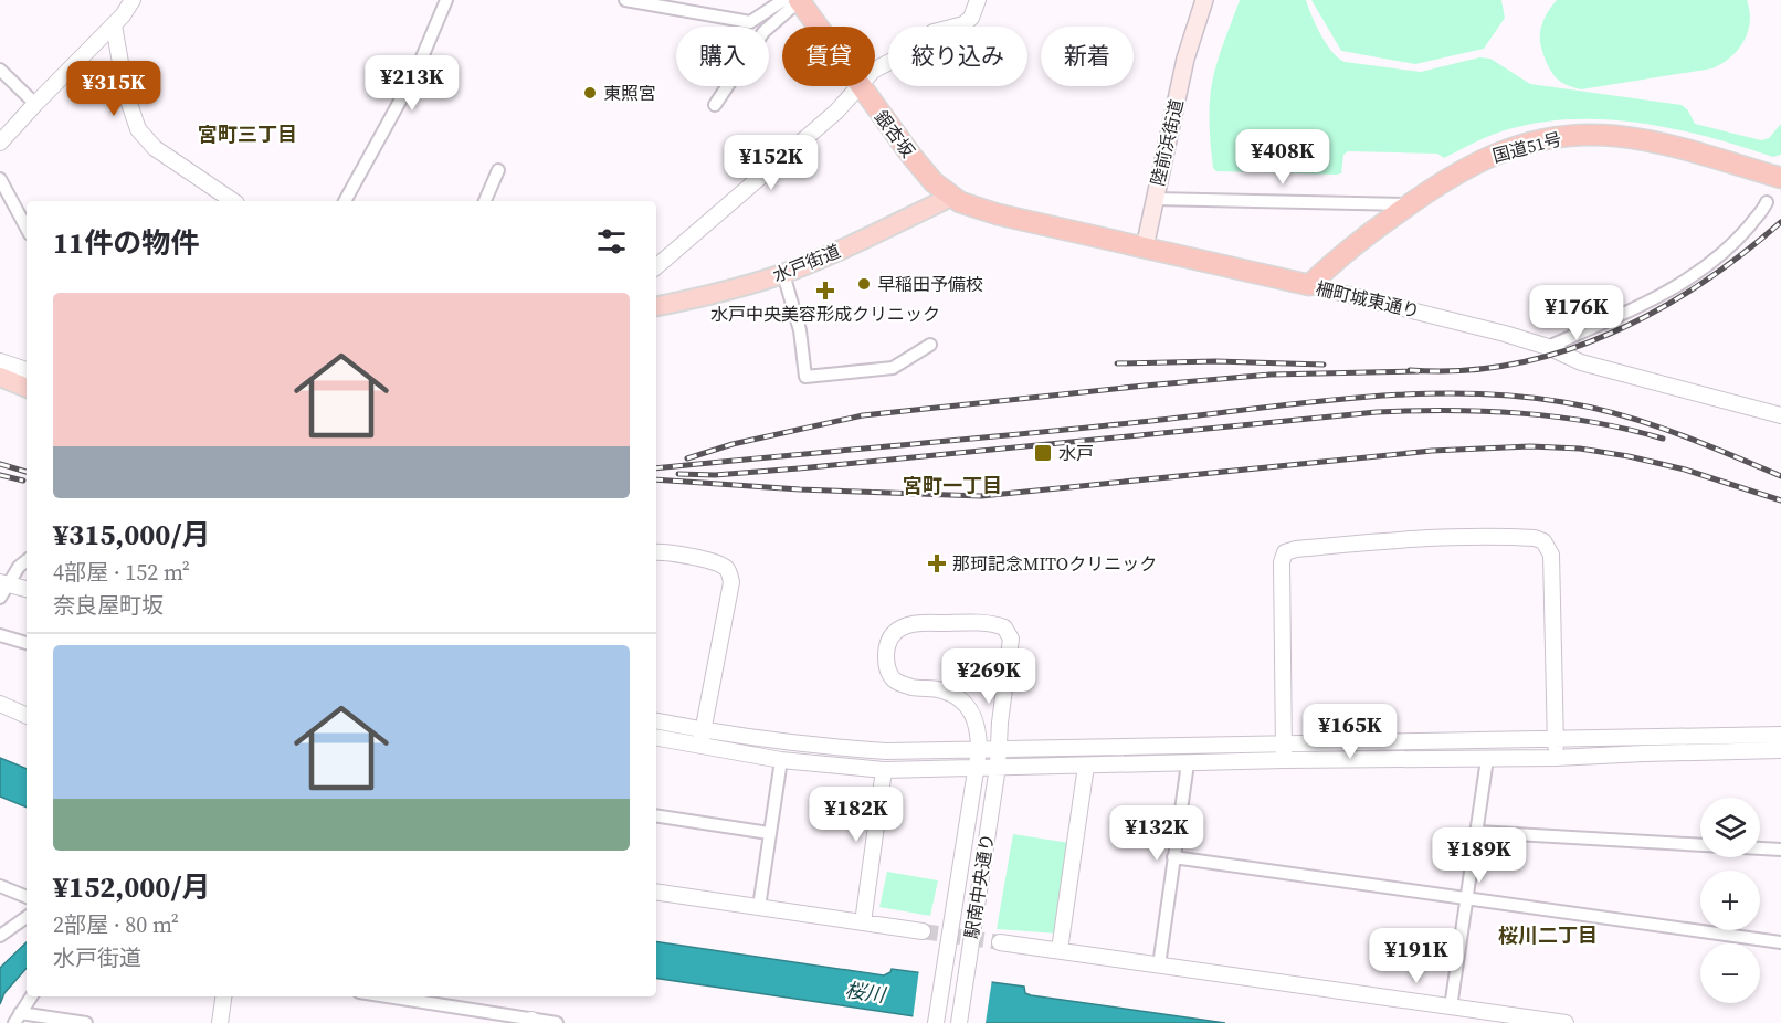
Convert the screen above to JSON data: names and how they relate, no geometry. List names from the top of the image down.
{
  "streets": {
    "highway": ["銀杏坂", "国道51号", "柵町城東通り"],
    "main road": ["陸前浜街道", "水戸街道"],
    "street": ["駅南中央通り"]
  },
  "crossings": [
    ["銀杏坂", "水戸街道"],
    ["銀杏坂", "柵町城東通り"],
    ["陸前浜街道", "柵町城東通り"],
    ["国道51号", "柵町城東通り"],
    ["水戸街道", "柵町城東通り"]
  ],
  "districts": ["宮町三丁目", "宮町一丁目", "桜川二丁目"],
  "water": ["桜川"],
  "places": {
    "other": ["東照宮", "早稲田予備校"],
    "health": ["水戸中央美容形成クリニック", "那珂記念MITOクリニック"],
    "transit": ["水戸"]
  },
  "page": {
    "chip": [
      "購入",
      "賃貸",
      "絞り込み",
      "新着"
    ],
    "price": [
      "¥213K",
      "¥315K",
      "¥408K",
      "¥152K",
      "¥176K",
      "¥269K",
      "¥165K",
      "¥182K",
      "¥132K",
      "¥189K",
      "¥191K"
    ],
    "heading": "11件の物件",
    "list": [
      {
        "name": "¥315,000/月",
        "note": "4部屋 · 152 m² · 奈良屋町坂"
      },
      {
        "name": "¥152,000/月",
        "note": "2部屋 · 80 m² · 水戸街道"
      }
    ],
    "map_buttons": ["+", "−"]
  }
}
